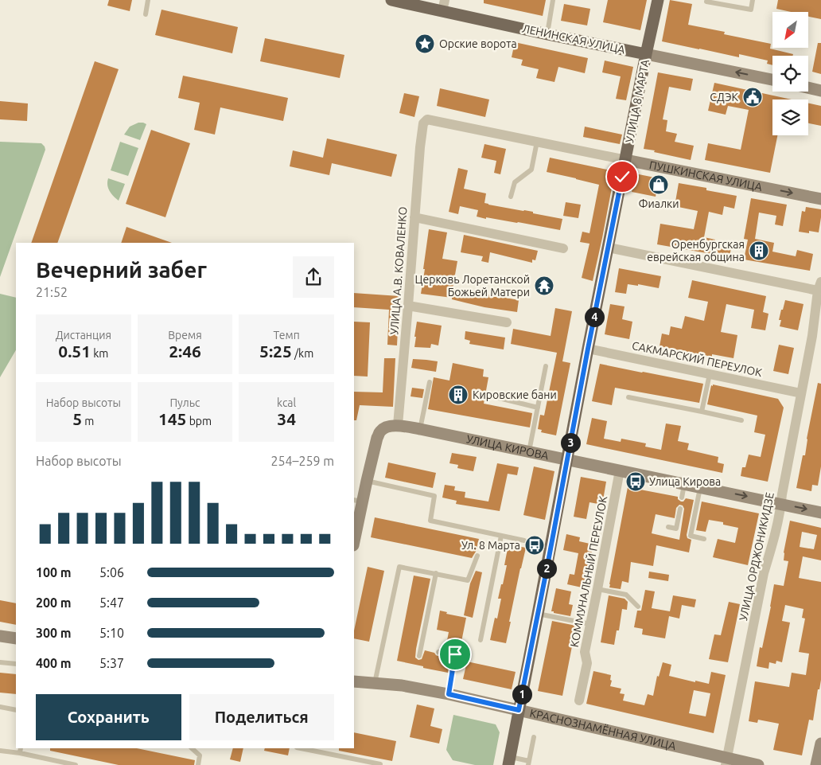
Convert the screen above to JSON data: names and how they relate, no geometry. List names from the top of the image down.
{
  "streets": {
    "main road": [
      "ЛЕНИНСКАЯ УЛИЦА",
      "УЛИЦА 8 МАРТА",
      "ПУШКИНСКАЯ УЛИЦА",
      "УЛИЦА КИРОВА",
      "КРАСНОЗНАМЁННАЯ УЛИЦА"
    ],
    "street": [
      "УЛИЦА А.В. КОВАЛЕНКО",
      "САКМАРСКИЙ ПЕРЕУЛОК",
      "УЛИЦА ОРДЖОНИКИДЗЕ",
      "КОММУНАЛЬНЫЙ ПЕРЕУЛОК"
    ]
  },
  "crossings": [
    ["ЛЕНИНСКАЯ УЛИЦА", "УЛИЦА 8 МАРТА"],
    ["УЛИЦА 8 МАРТА", "ПУШКИНСКАЯ УЛИЦА"],
    ["УЛИЦА 8 МАРТА", "САКМАРСКИЙ ПЕРЕУЛОК"],
    ["УЛИЦА 8 МАРТА", "УЛИЦА КИРОВА"],
    ["УЛИЦА 8 МАРТА", "КРАСНОЗНАМЁННАЯ УЛИЦА"],
    ["ПУШКИНСКАЯ УЛИЦА", "УЛИЦА А.В. КОВАЛЕНКО"],
    ["УЛИЦА А.В. КОВАЛЕНКО", "УЛИЦА КИРОВА"],
    ["САКМАРСКИЙ ПЕРЕУЛОК", "УЛИЦА ОРДЖОНИКИДЗЕ"],
    ["УЛИЦА КИРОВА", "УЛИЦА ОРДЖОНИКИДЗЕ"],
    ["УЛИЦА КИРОВА", "КОММУНАЛЬНЫЙ ПЕРЕУЛОК"],
    ["УЛИЦА ОРДЖОНИКИДЗЕ", "КРАСНОЗНАМЁННАЯ УЛИЦА"]
  ],
  "places": {
    "place": ["Орские ворота"],
    "public building": ["СДЭК"],
    "shop": ["Фиалки"],
    "building": ["Оренбургская еврейская община", "Кировские бани"],
    "temple": ["Церковь Лоретанской Божьей Матери"],
    "bus stop": ["Улица Кирова", "Ул. 8 Марта"]
  },
  "north": "bottom left",
  "page": {
    "heading": ["Вечерний забег", "21:52"],
    "pins": [
      "4",
      "3",
      "2",
      "1"
    ],
    "stats": [
      ["Дистанция", "0.51 km"],
      ["Время", "2:46"],
      ["Темп", "5:25 /km"],
      ["Набор высоты", "5 m"],
      ["Пульс", "145 bpm"],
      ["kcal", "34"]
    ],
    "chart": ["Набор высоты", "254–259 m"],
    "list": [
      {
        "name": "100 m",
        "note": "5:06"
      },
      {
        "name": "200 m",
        "note": "5:47"
      },
      {
        "name": "300 m",
        "note": "5:10"
      },
      {
        "name": "400 m",
        "note": "5:37"
      }
    ],
    "buttons": ["Сохранить", "Поделиться"]
  }
}
